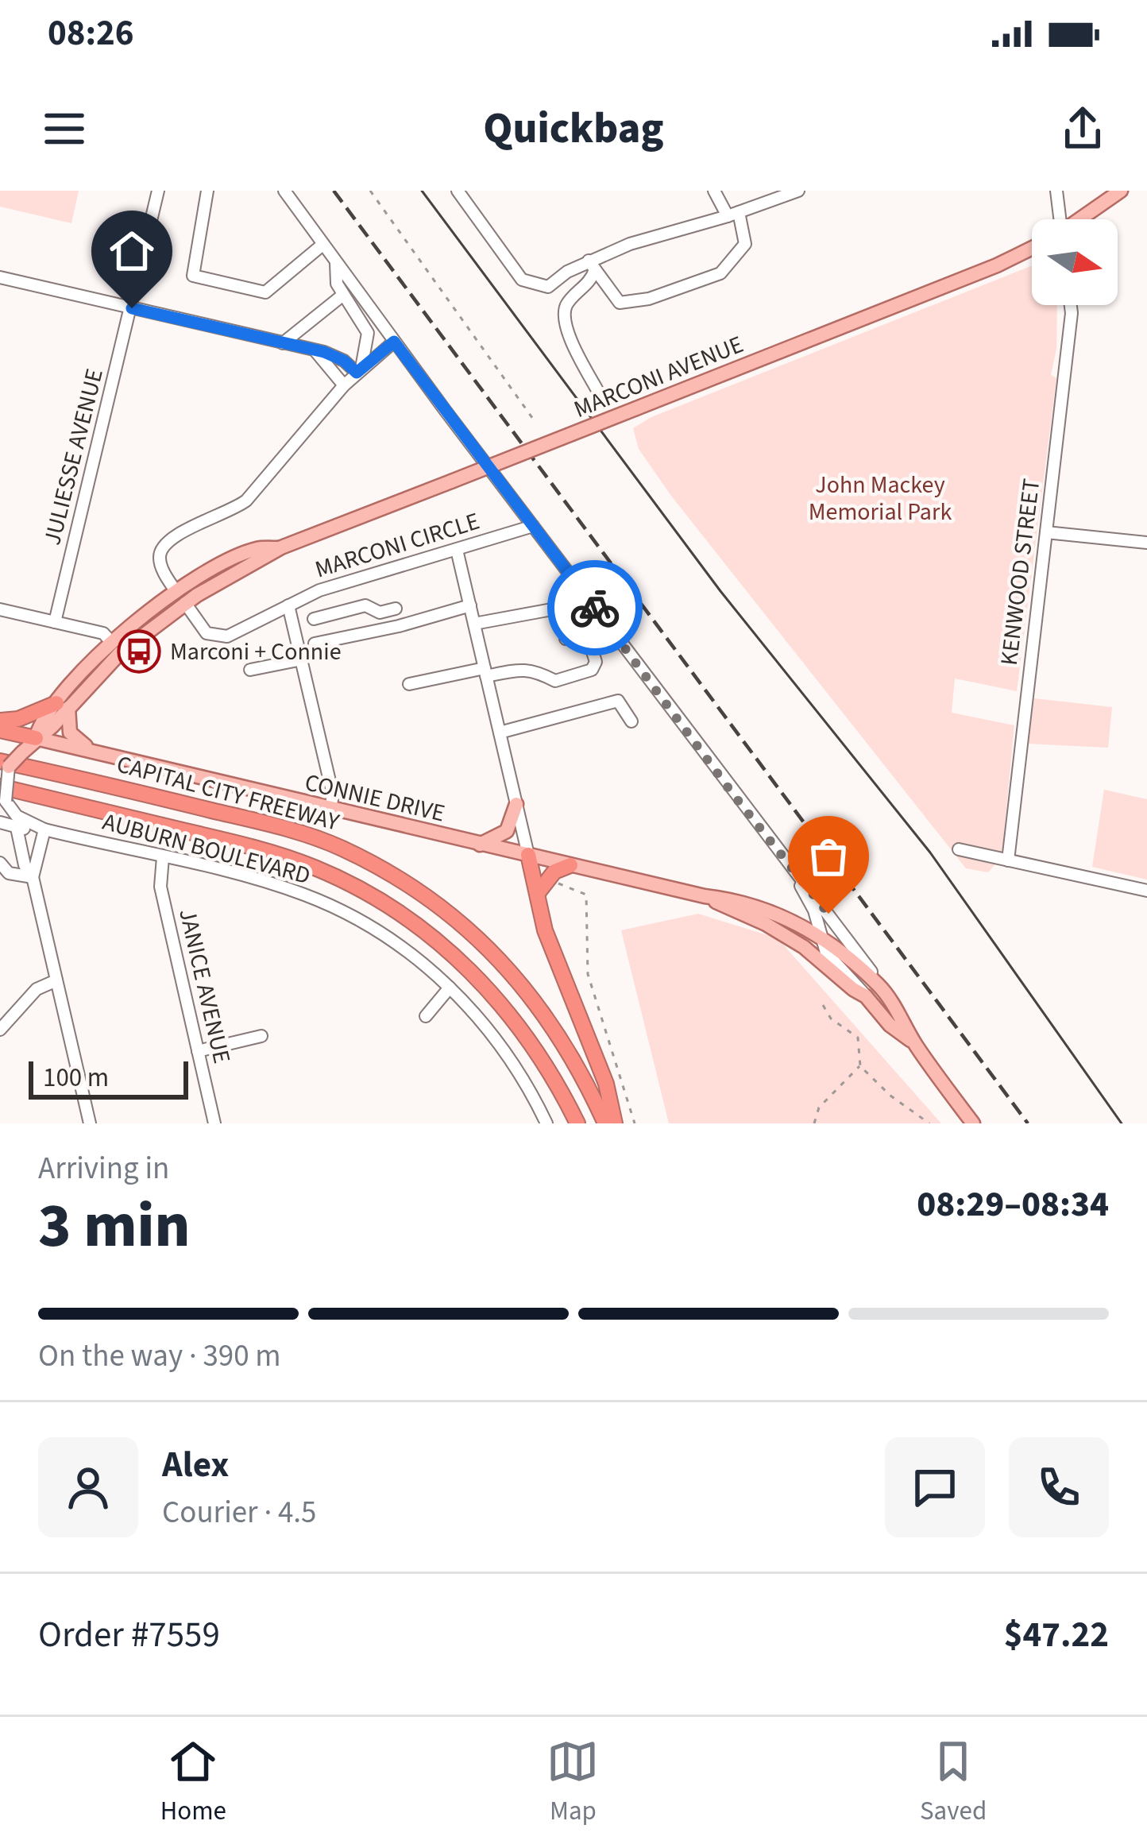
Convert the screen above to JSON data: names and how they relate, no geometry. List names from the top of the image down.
{
  "streets": {
    "highway": ["CAPITAL CITY FREEWAY"],
    "main road": ["MARCONI AVENUE", "CONNIE DRIVE"],
    "street": [
      "JULIESSE AVENUE",
      "MARCONI CIRCLE",
      "KENWOOD STREET",
      "AUBURN BOULEVARD",
      "JANICE AVENUE"
    ]
  },
  "crossings": [
    ["MARCONI AVENUE", "MARCONI CIRCLE"],
    ["MARCONI AVENUE", "CAPITAL CITY FREEWAY"],
    ["MARCONI AVENUE", "CONNIE DRIVE"],
    ["CAPITAL CITY FREEWAY", "AUBURN BOULEVARD"],
    ["AUBURN BOULEVARD", "JANICE AVENUE"]
  ],
  "parks": ["John Mackey Memorial Park"],
  "places": {
    "bus stop": ["Marconi + Connie"]
  },
  "scale_bar": "100 m",
  "north": "right",
  "page": {
    "status": "08:26",
    "header": "Quickbag",
    "scale": "100 m",
    "heading": ["3 min", "Arriving in", "08:29–08:34"],
    "panel": [
      "Alex",
      "Courier · 4.5",
      "Order #7559",
      "$47.22"
    ],
    "bar": "On the way · 390 m",
    "tabs": ["Home", "Map", "Saved"]
  }
}
